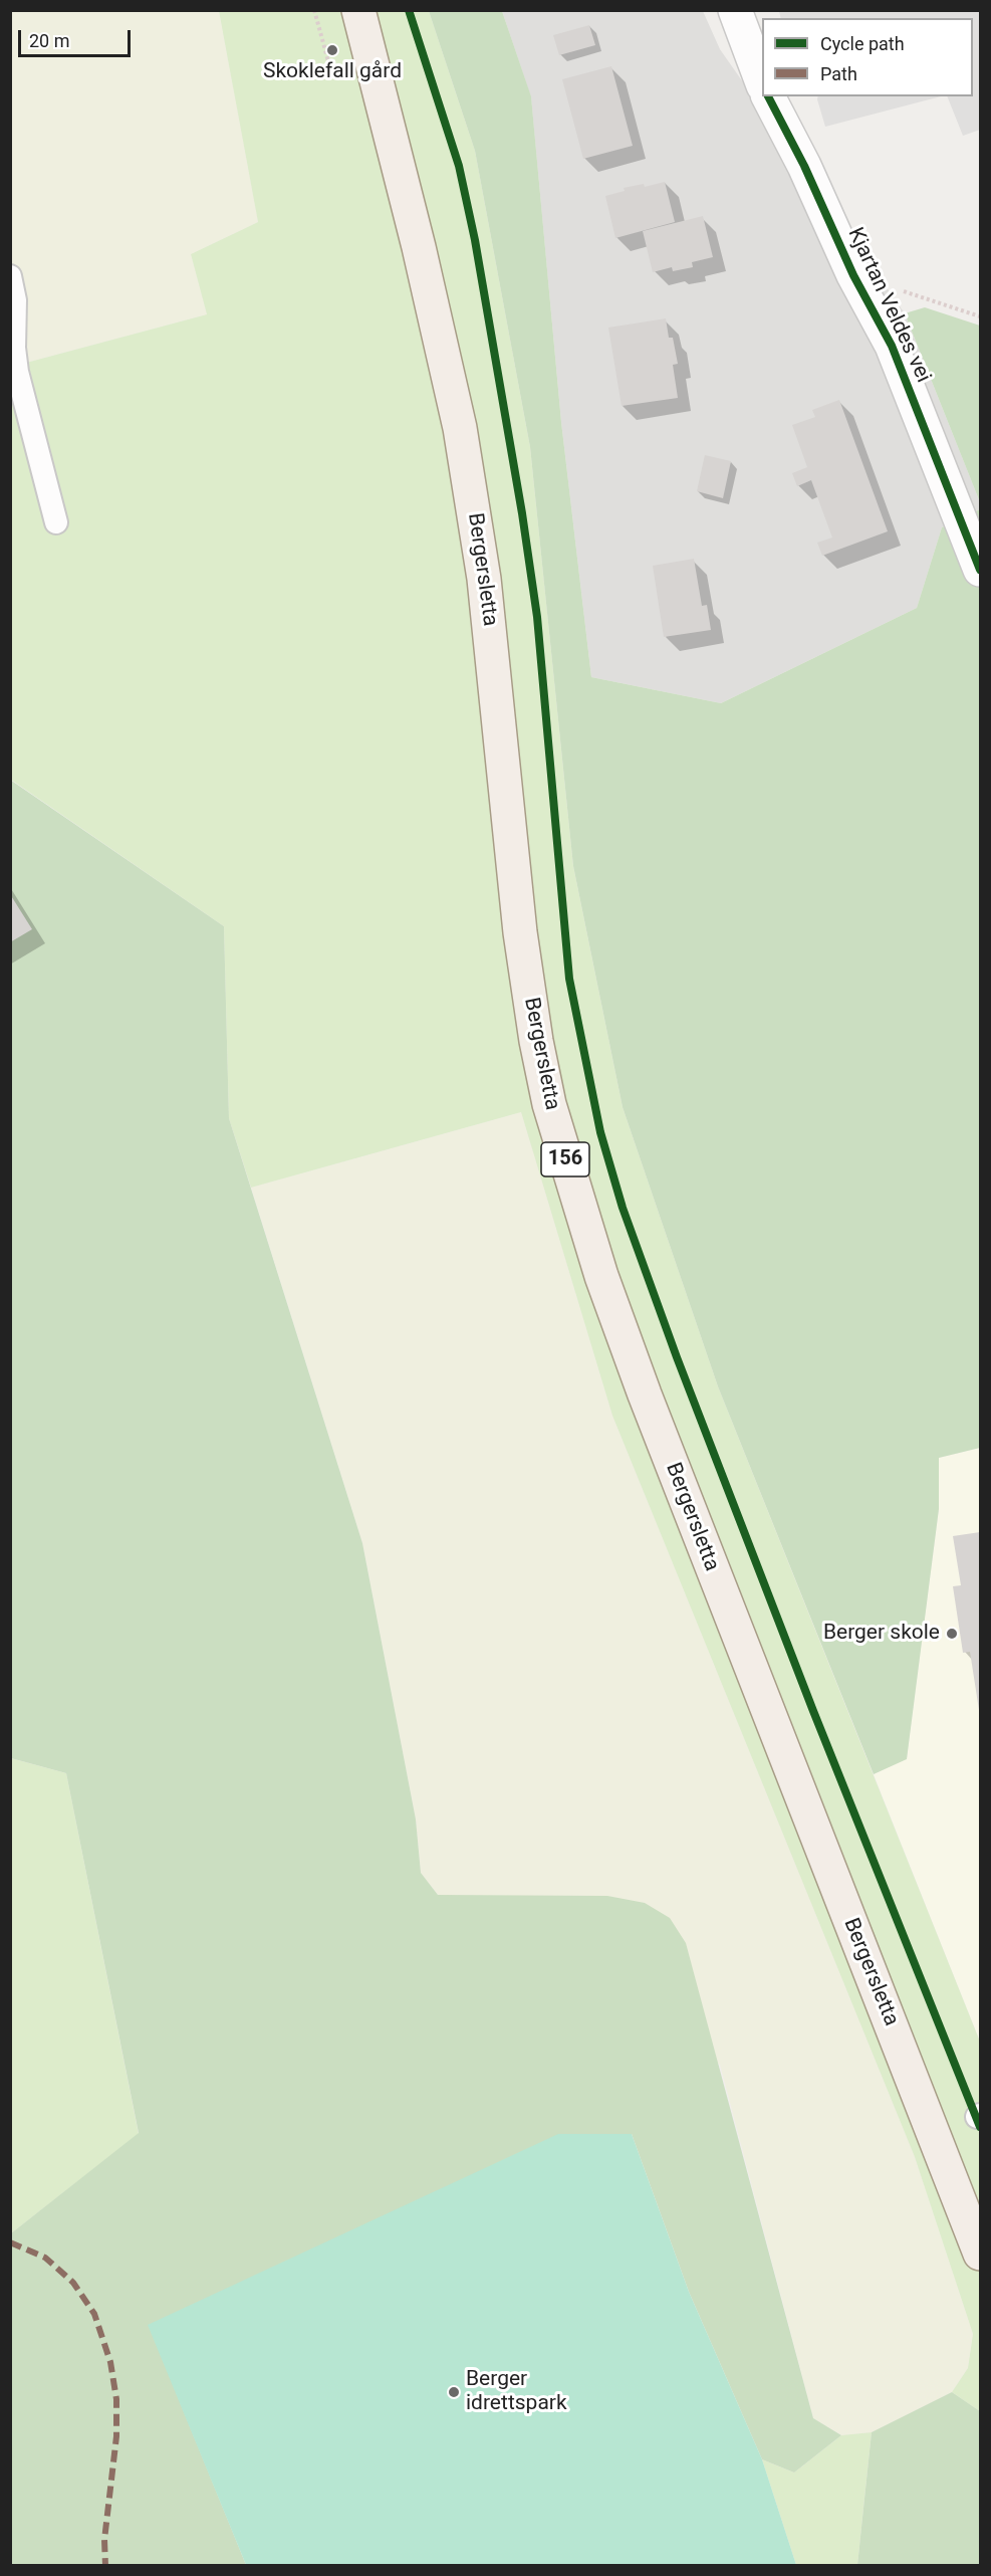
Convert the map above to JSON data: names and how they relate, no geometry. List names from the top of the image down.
{
  "streets": {
    "main road": ["Bergersletta", "156"],
    "street": ["Kjartan Veldes vei"]
  },
  "places": ["Skoklefall gård", "Berger skole", "Berger idrettspark"],
  "legend": ["Cycle path", "Path"],
  "scale_bar": "20 m"
}
